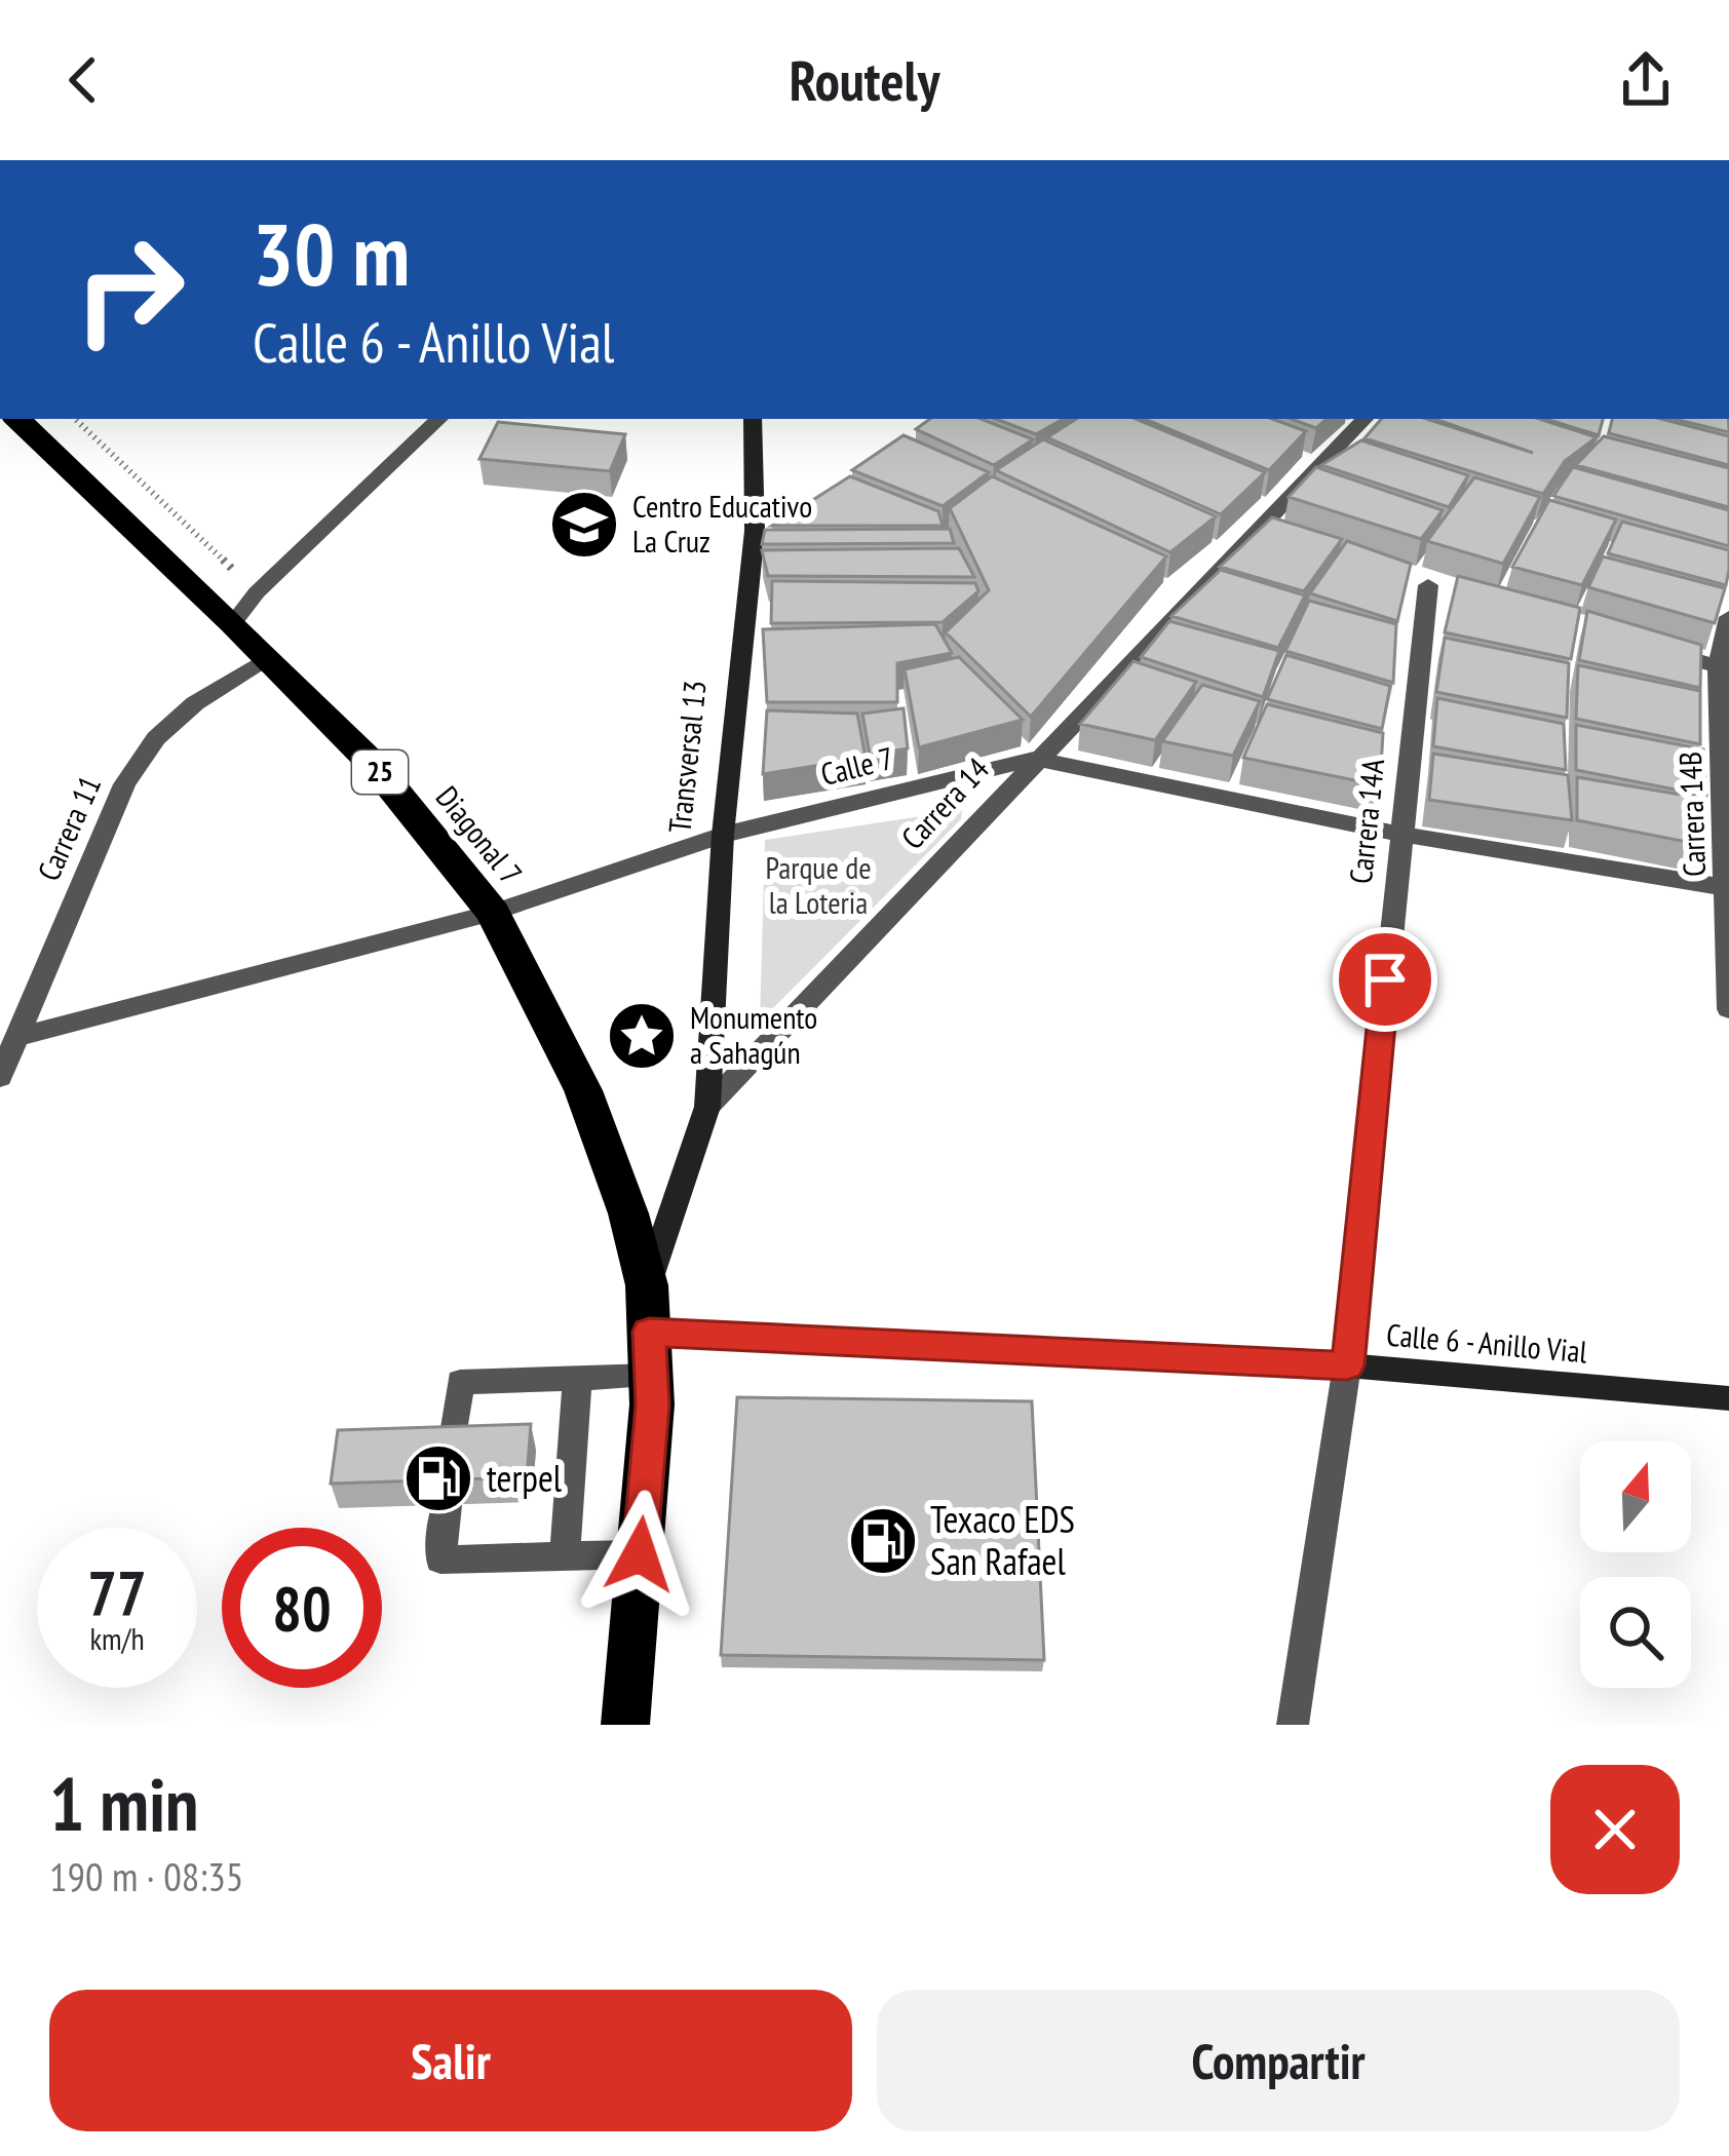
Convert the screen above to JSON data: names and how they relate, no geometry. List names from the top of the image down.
{
  "streets": {
    "highway": ["25", "Diagonal 7"],
    "street": [
      "Transversal 13",
      "Calle 7",
      "Carrera 14",
      "Carrera 14B",
      "Carrera 14A",
      "Carrera 11",
      "Calle 6 - Anillo Vial"
    ]
  },
  "crossings": [
    ["Transversal 13", "Calle 7"],
    ["Transversal 13", "Carrera 14"],
    ["Calle 7", "Carrera 14"],
    ["Calle 7", "Carrera 14B"],
    ["Calle 7", "Carrera 14A"],
    ["Calle 7", "Carrera 11"],
    ["Calle 7", "Diagonal 7"],
    ["25", "Carrera 14"],
    ["25", "Diagonal 7"],
    ["25", "Calle 6 - Anillo Vial"],
    ["Carrera 14", "Diagonal 7"],
    ["Carrera 14A", "Calle 6 - Anillo Vial"],
    ["Carrera 11", "Diagonal 7"]
  ],
  "parks": ["Parque de la Loteria"],
  "places": {
    "school or university": ["Centro Educativo La Cruz"],
    "place": ["Monumento a Sahagún"],
    "fuel station": ["terpel", "Texaco EDS San Rafael"]
  },
  "north": "top",
  "page": {
    "header": "Routely",
    "turn": ["30 m", "Calle 6 - Anillo Vial"],
    "speed": "77 km/h",
    "limit": "80",
    "heading": ["1 min", "190 m · 08:35"],
    "buttons": ["Salir", "Compartir"]
  }
}
